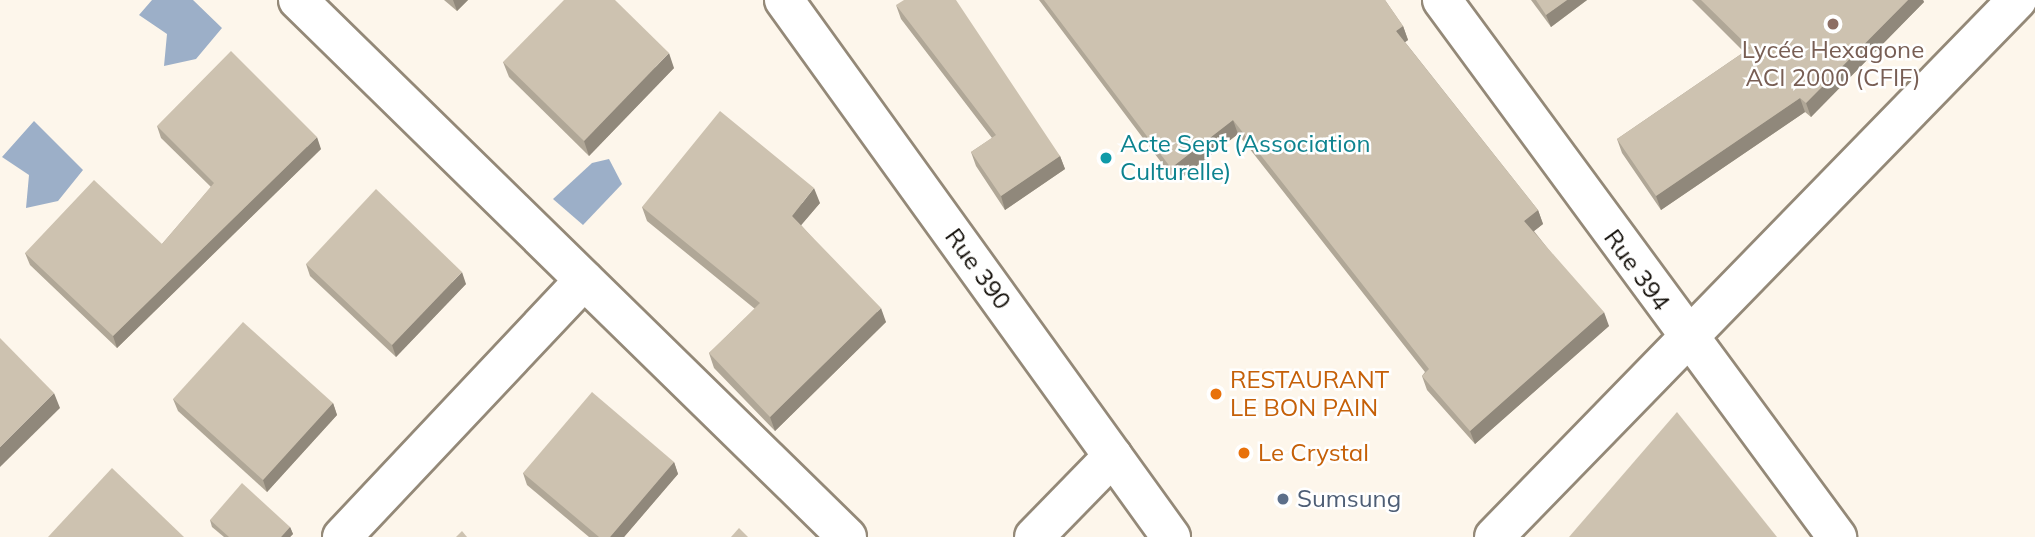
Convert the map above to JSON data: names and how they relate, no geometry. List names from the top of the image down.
{
  "streets": {
    "street": ["Rue 390", "Rue 394"]
  },
  "places": [
    "Lycée Hexagone ACI 2000 (CFIF)",
    "Acte Sept (Association Culturelle)",
    "RESTAURANT LE BON PAIN",
    "Le Crystal",
    "Sumsung"
  ]
}
